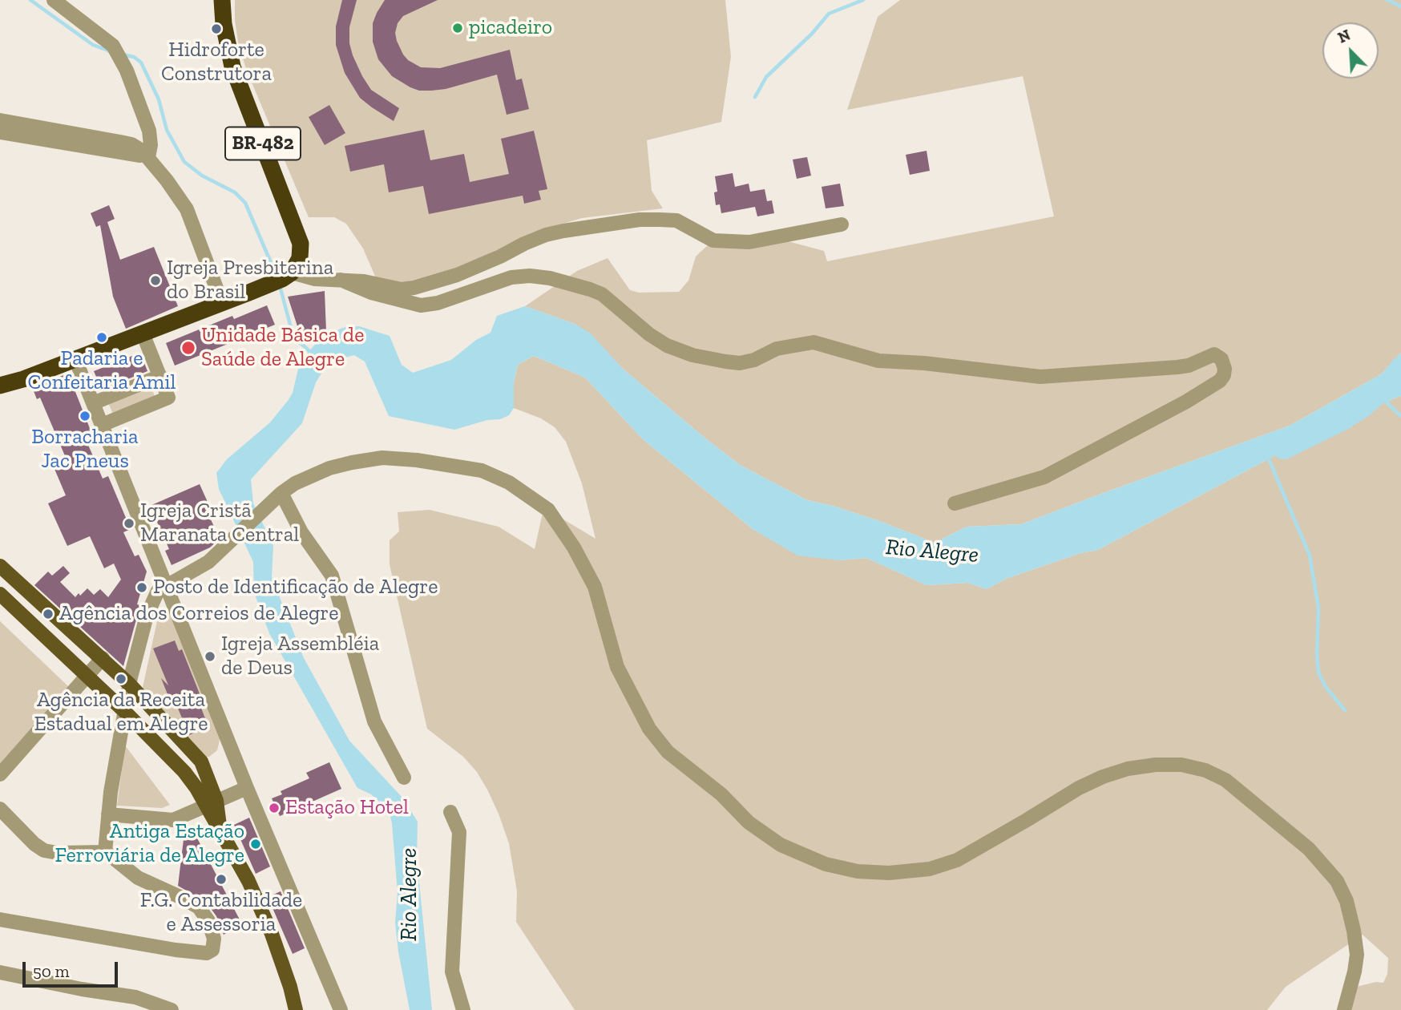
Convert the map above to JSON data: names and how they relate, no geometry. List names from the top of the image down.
{
  "streets": {
    "highway": ["BR-482"]
  },
  "water": ["Rio Alegre"],
  "places": [
    "picadeiro",
    "Hidroforte Construtora",
    "Igreja Presbiterina do Brasil",
    "Padaria e Confeitaria Amil",
    "Unidade Básica de Saúde de Alegre",
    "Borracharia Jac Pneus",
    "Igreja Cristã Maranata Central",
    "Posto de Identificação de Alegre",
    "Agência dos Correios de Alegre",
    "Igreja Assembléia de Deus",
    "Agência da Receita Estadual em Alegre",
    "Estação Hotel",
    "Antiga Estação Ferroviária de Alegre",
    "F.G. Contabilidade e Assessoria"
  ],
  "scale_bar": "50 m",
  "north": "top left"
}
